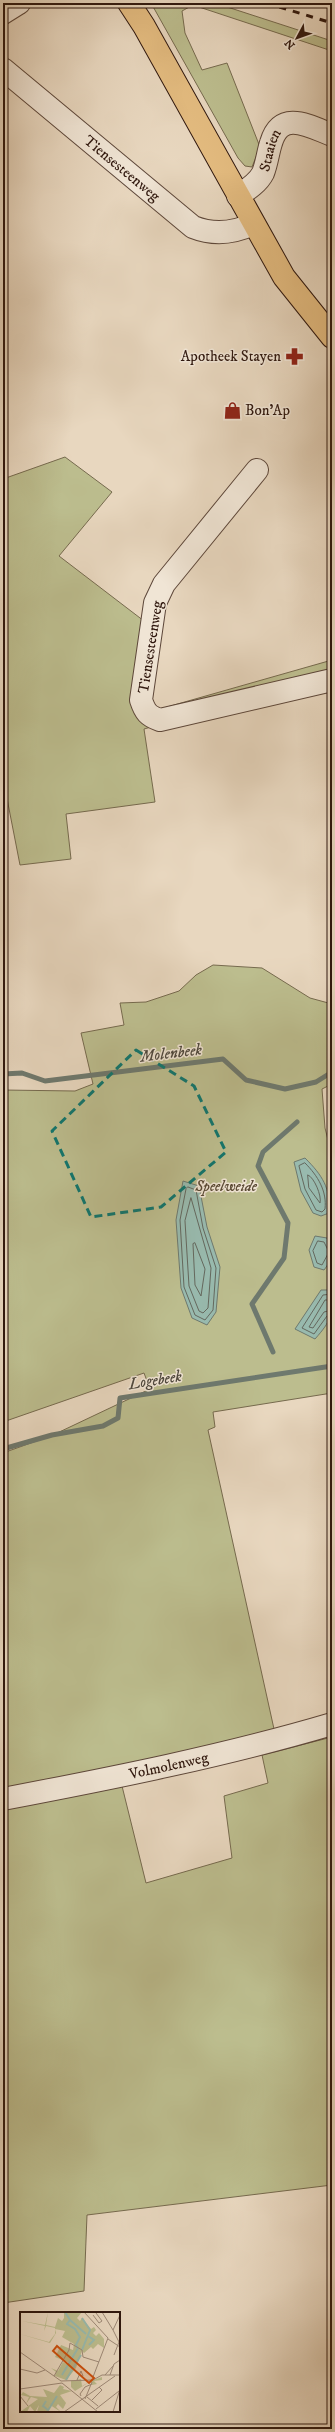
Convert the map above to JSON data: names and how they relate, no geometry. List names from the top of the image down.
{
  "streets": {
    "street": ["Staaien", "Tiensesteenweg", "Volmolenweg"]
  },
  "water": ["Molenbeek", "Logebeek"],
  "parks": ["Speelweide"],
  "places": {
    "pharmacy": ["Apotheek Stayen"],
    "shop": ["Bon'Ap"]
  },
  "north": "bottom left"
}
